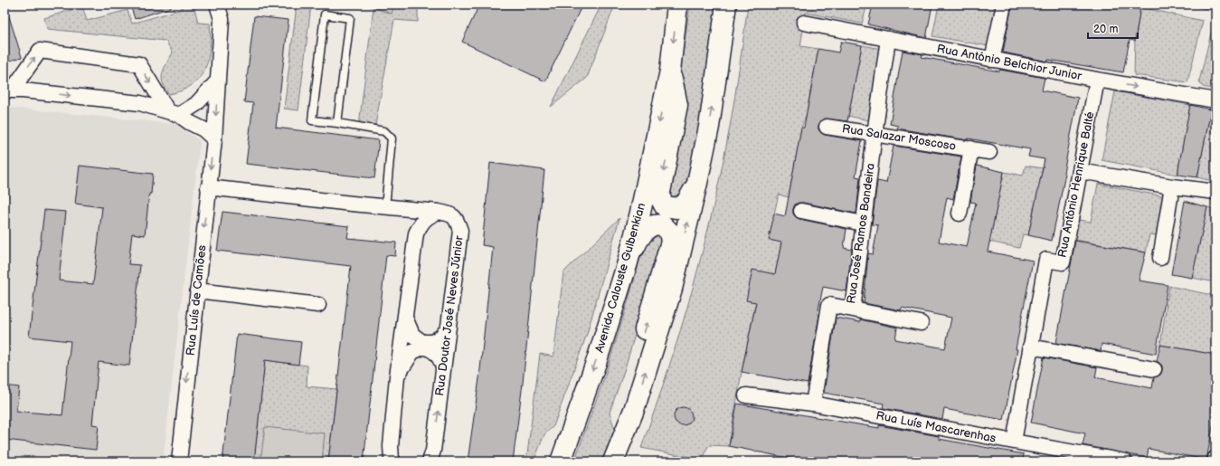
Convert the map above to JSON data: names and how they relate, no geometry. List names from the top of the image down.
{
  "streets": {
    "main road": ["Avenida Calouste Gulbenkian"],
    "street": [
      "Rua António Belchior Junior",
      "Rua Salazar Moscoso",
      "Rua António Henrique Balté",
      "Rua José Ramos Bandeira",
      "Rua Luís de Camões",
      "Rua Doutor José Neves Júnior",
      "Rua Luís Mascarenhas"
    ]
  },
  "crossings": [
    ["Rua António Belchior Junior", "Rua António Henrique Balté"],
    ["Rua António Belchior Junior", "Rua José Ramos Bandeira"],
    ["Rua Salazar Moscoso", "Rua José Ramos Bandeira"],
    ["Rua António Henrique Balté", "Rua Luís Mascarenhas"],
    ["Rua José Ramos Bandeira", "Rua Luís Mascarenhas"]
  ],
  "one_way": ["Rua Luís de Camões"],
  "scale_bar": "20 m"
}
